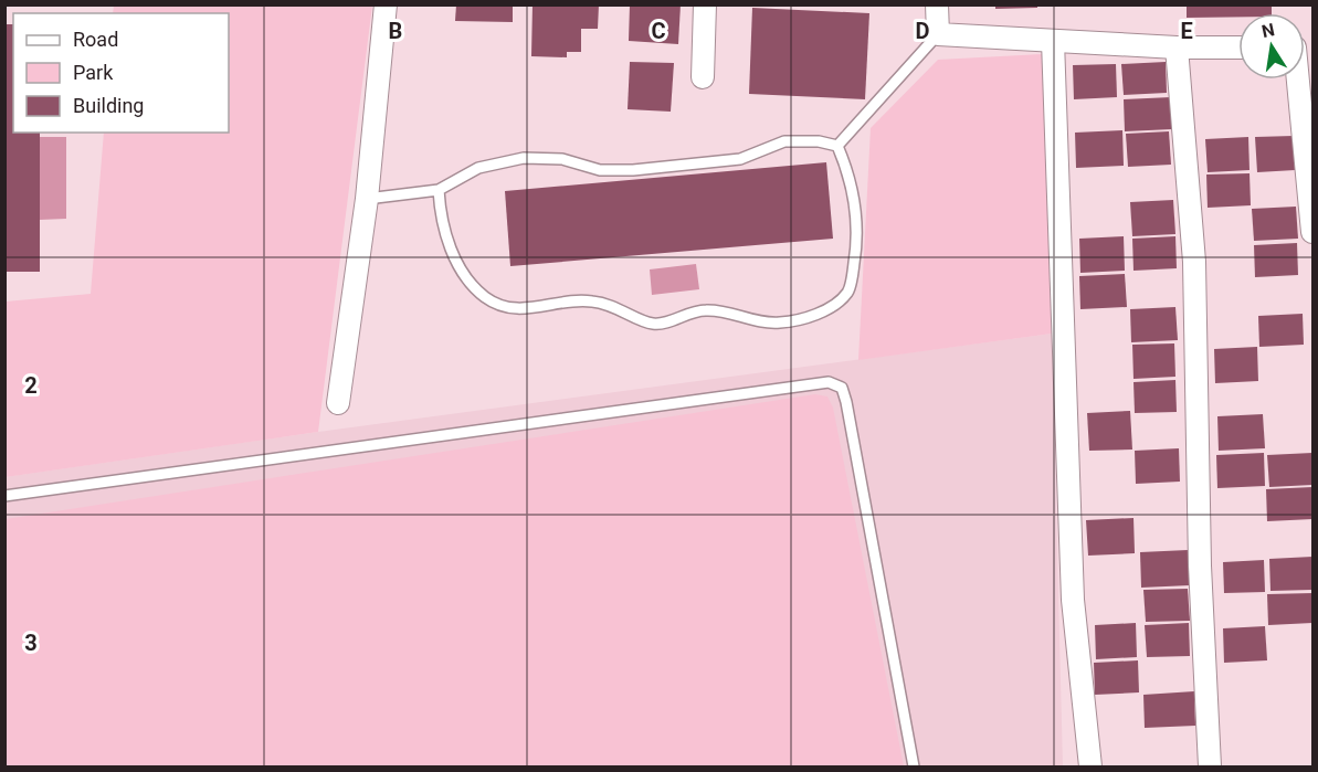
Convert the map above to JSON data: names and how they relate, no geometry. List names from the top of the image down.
{
  "legend": ["Road", "Park", "Building"],
  "north": "top",
  "grid": {
    "columns": [
      "B",
      "C",
      "D",
      "E"
    ],
    "rows": ["2", "3"]
  }
}
